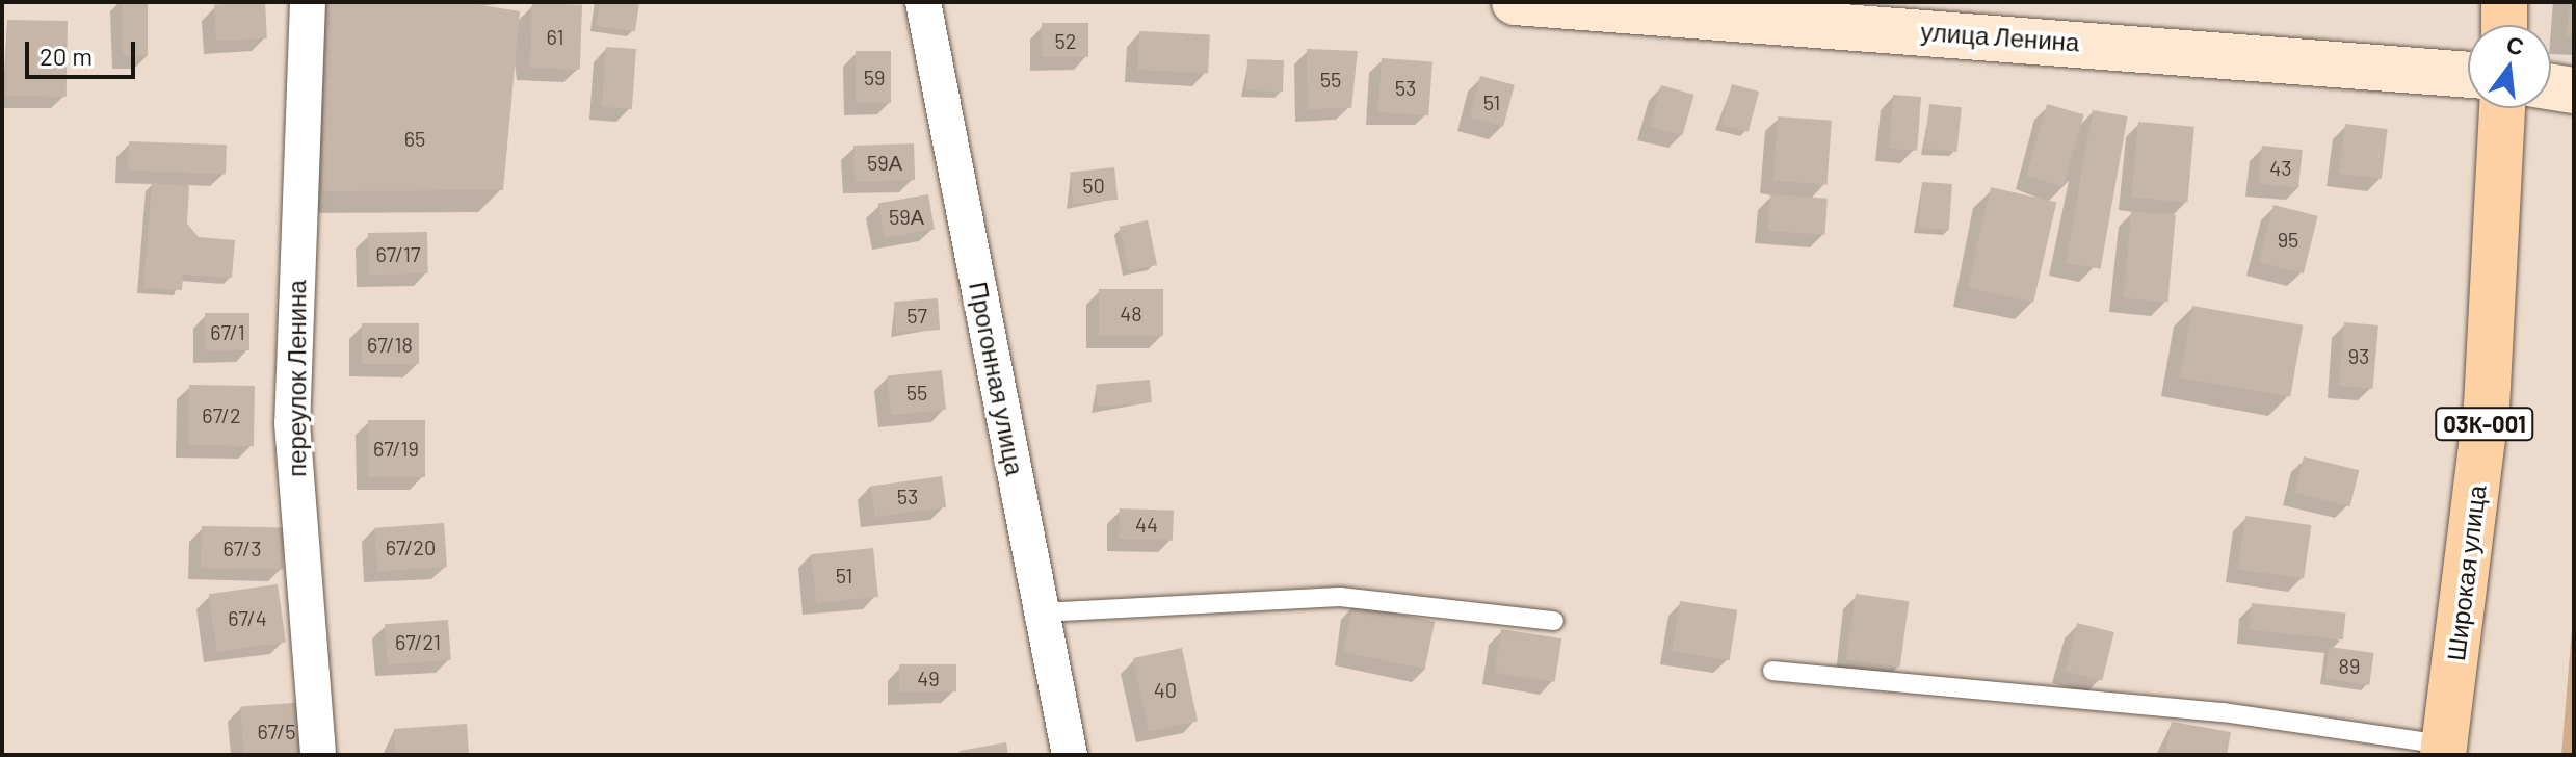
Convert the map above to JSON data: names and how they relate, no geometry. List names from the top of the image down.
{
  "streets": {
    "main road": ["03К-001", "Широкая улица"],
    "street": ["улица Ленина", "переулок Ленина", "Прогонная улица"]
  },
  "house_numbers": [
    "61",
    "52",
    "59",
    "55",
    "53",
    "51",
    "65",
    "59А",
    "43",
    "50",
    "59А",
    "95",
    "67/17",
    "48",
    "57",
    "67/1",
    "67/18",
    "93",
    "55",
    "67/2",
    "67/19",
    "53",
    "44",
    "67/20",
    "67/3",
    "51",
    "67/4",
    "67/21",
    "89",
    "49",
    "40",
    "67/5"
  ],
  "scale_bar": "20 m",
  "north": "top"
}
